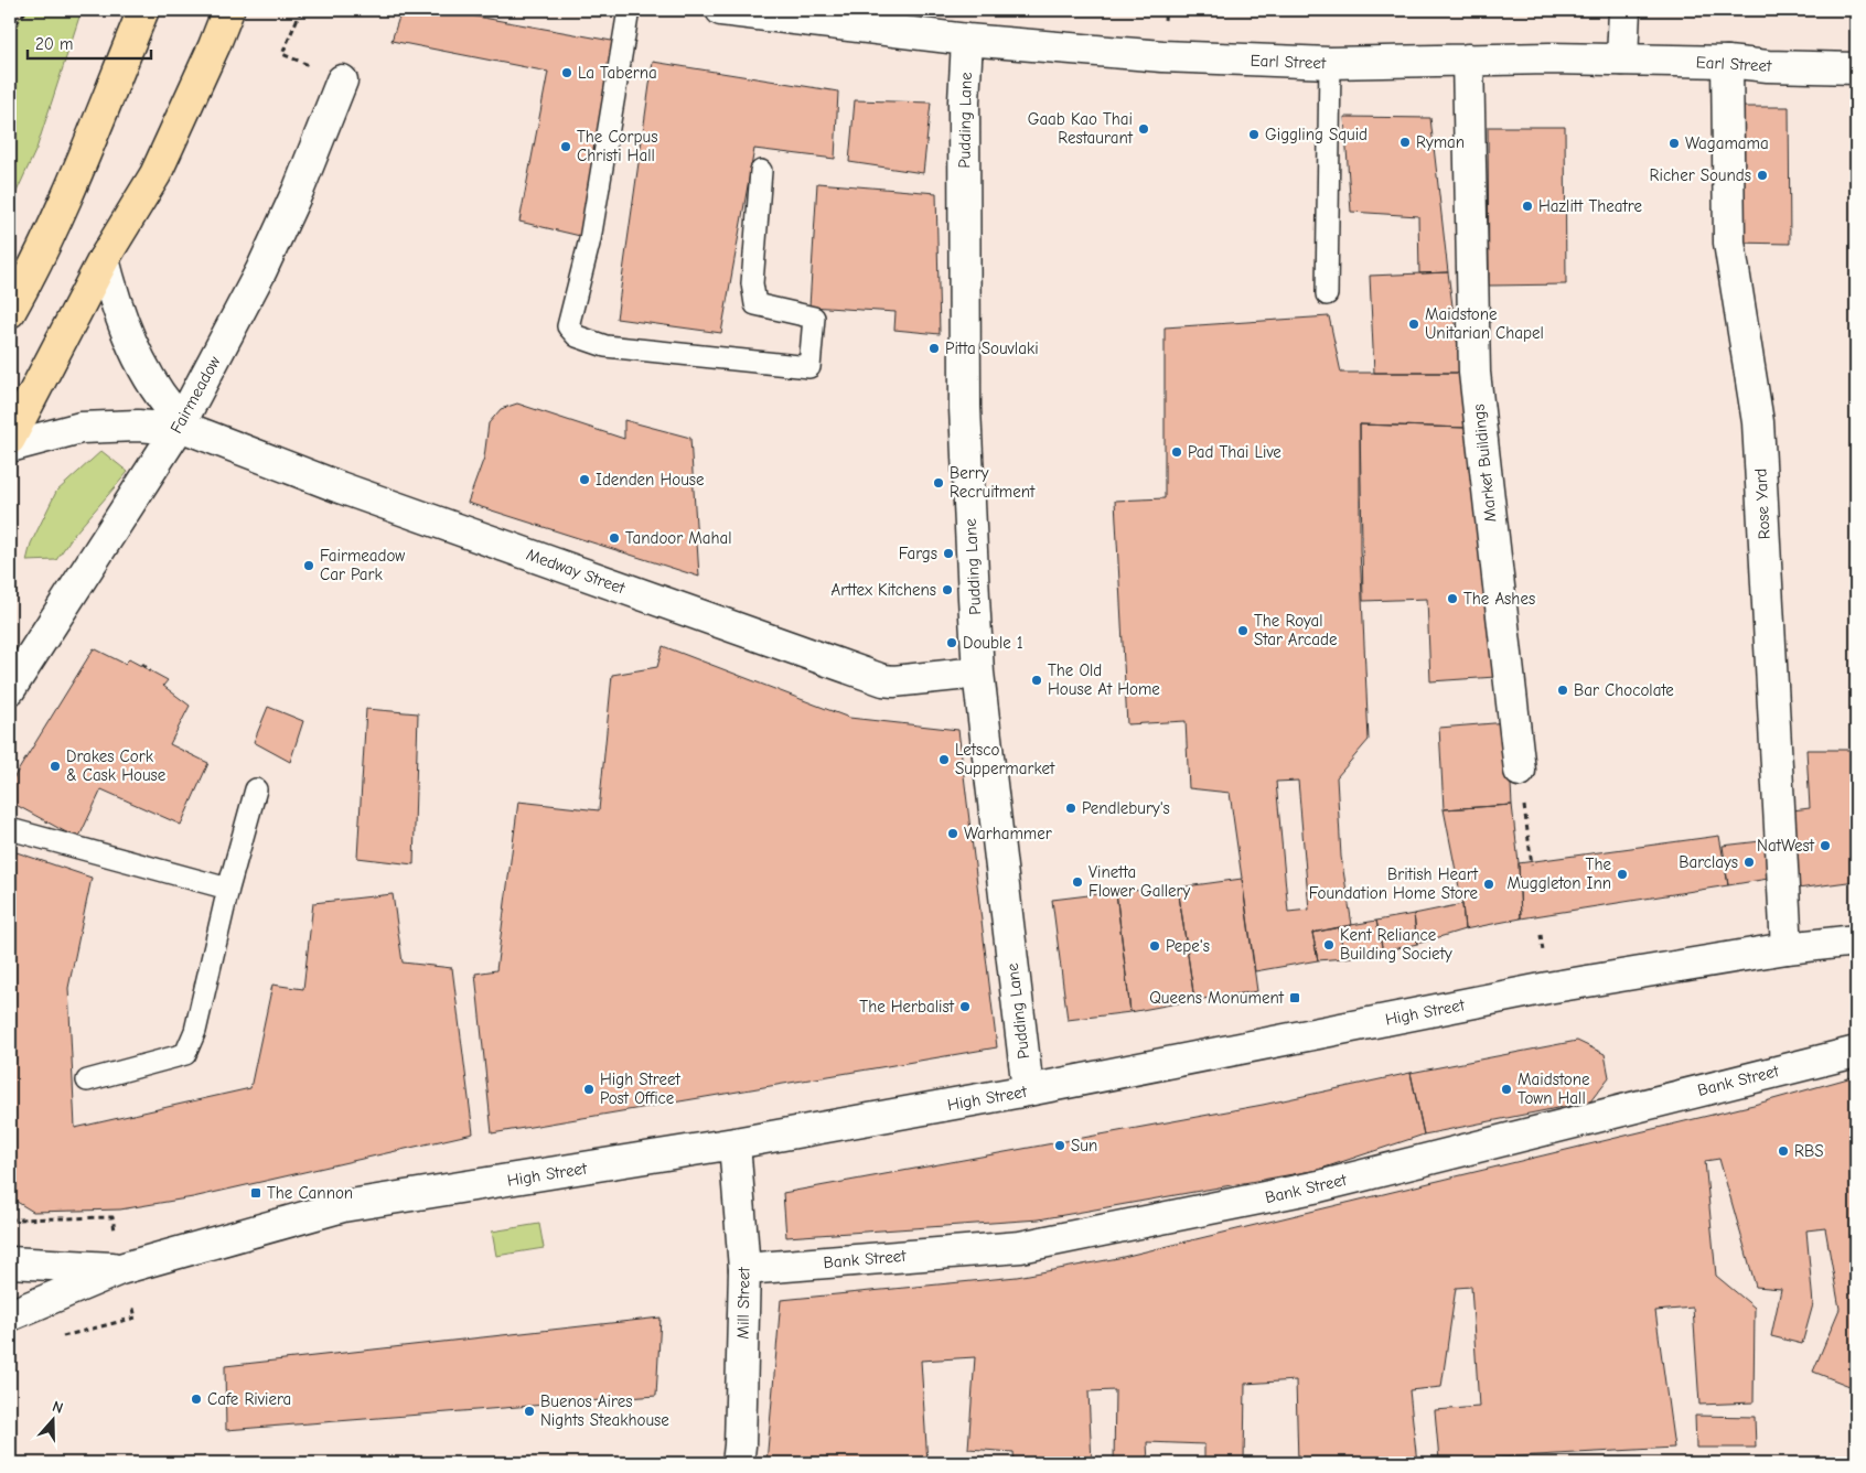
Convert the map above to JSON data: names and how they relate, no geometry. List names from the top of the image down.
{
  "streets": {
    "street": [
      "Earl Street",
      "Pudding Lane",
      "Fairmeadow",
      "Market Buildings",
      "Rose Yard",
      "Medway Street",
      "High Street",
      "Bank Street",
      "Mill Street"
    ]
  },
  "crossings": [
    ["Earl Street", "Pudding Lane"],
    ["Earl Street", "Market Buildings"],
    ["Earl Street", "Rose Yard"],
    ["Pudding Lane", "Medway Street"],
    ["Pudding Lane", "High Street"],
    ["Fairmeadow", "Medway Street"],
    ["Rose Yard", "High Street"],
    ["High Street", "Mill Street"],
    ["Bank Street", "Mill Street"]
  ],
  "places": {
    "other": [
      "La Taberna",
      "Gaab Kao Thai Restaurant",
      "Giggling Squid",
      "Ryman",
      "Wagamama",
      "The Corpus Christi Hall",
      "Richer Sounds",
      "Hazlitt Theatre",
      "Maidstone Unitarian Chapel",
      "Pitta Souvlaki",
      "Pad Thai Live",
      "Idenden House",
      "Berry Recruitment",
      "Tandoor Mahal",
      "Fargs",
      "Fairmeadow Car Park",
      "Arttex Kitchens",
      "The Ashes",
      "The Royal Star Arcade",
      "Double 1",
      "The Old House At Home",
      "Bar Chocolate",
      "Letsco Suppermarket",
      "Drakes Cork & Cask House",
      "Pendlebury's",
      "Warhammer",
      "NatWest",
      "Barclays",
      "The Muggleton Inn",
      "Vinetta Flower Gallery",
      "British Heart Foundation Home Store",
      "Kent Reliance Building Society",
      "Pepe's",
      "The Herbalist",
      "High Street Post Office",
      "Maidstone Town Hall",
      "Sun",
      "RBS",
      "Cafe Riviera",
      "Buenos Aires Nights Steakhouse"
    ],
    "transit": ["Queens Monument", "The Cannon"]
  },
  "scale_bar": "20 m",
  "north": "top"
}
